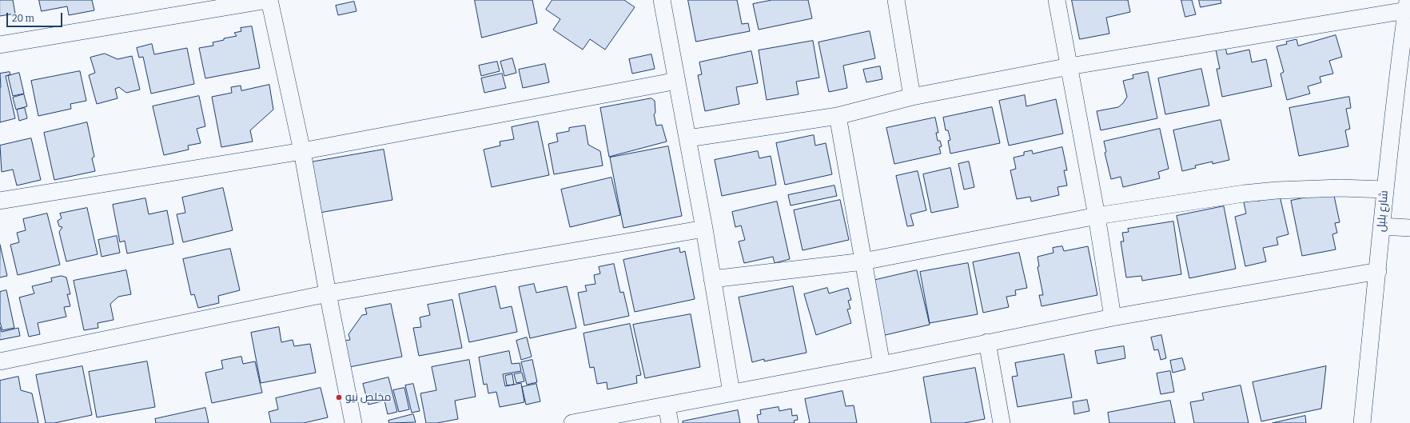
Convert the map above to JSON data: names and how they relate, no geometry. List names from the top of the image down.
{
  "streets": {
    "street": ["شارع بلبل"]
  },
  "places": ["مخلص نيو"],
  "scale_bar": "20 m"
}
